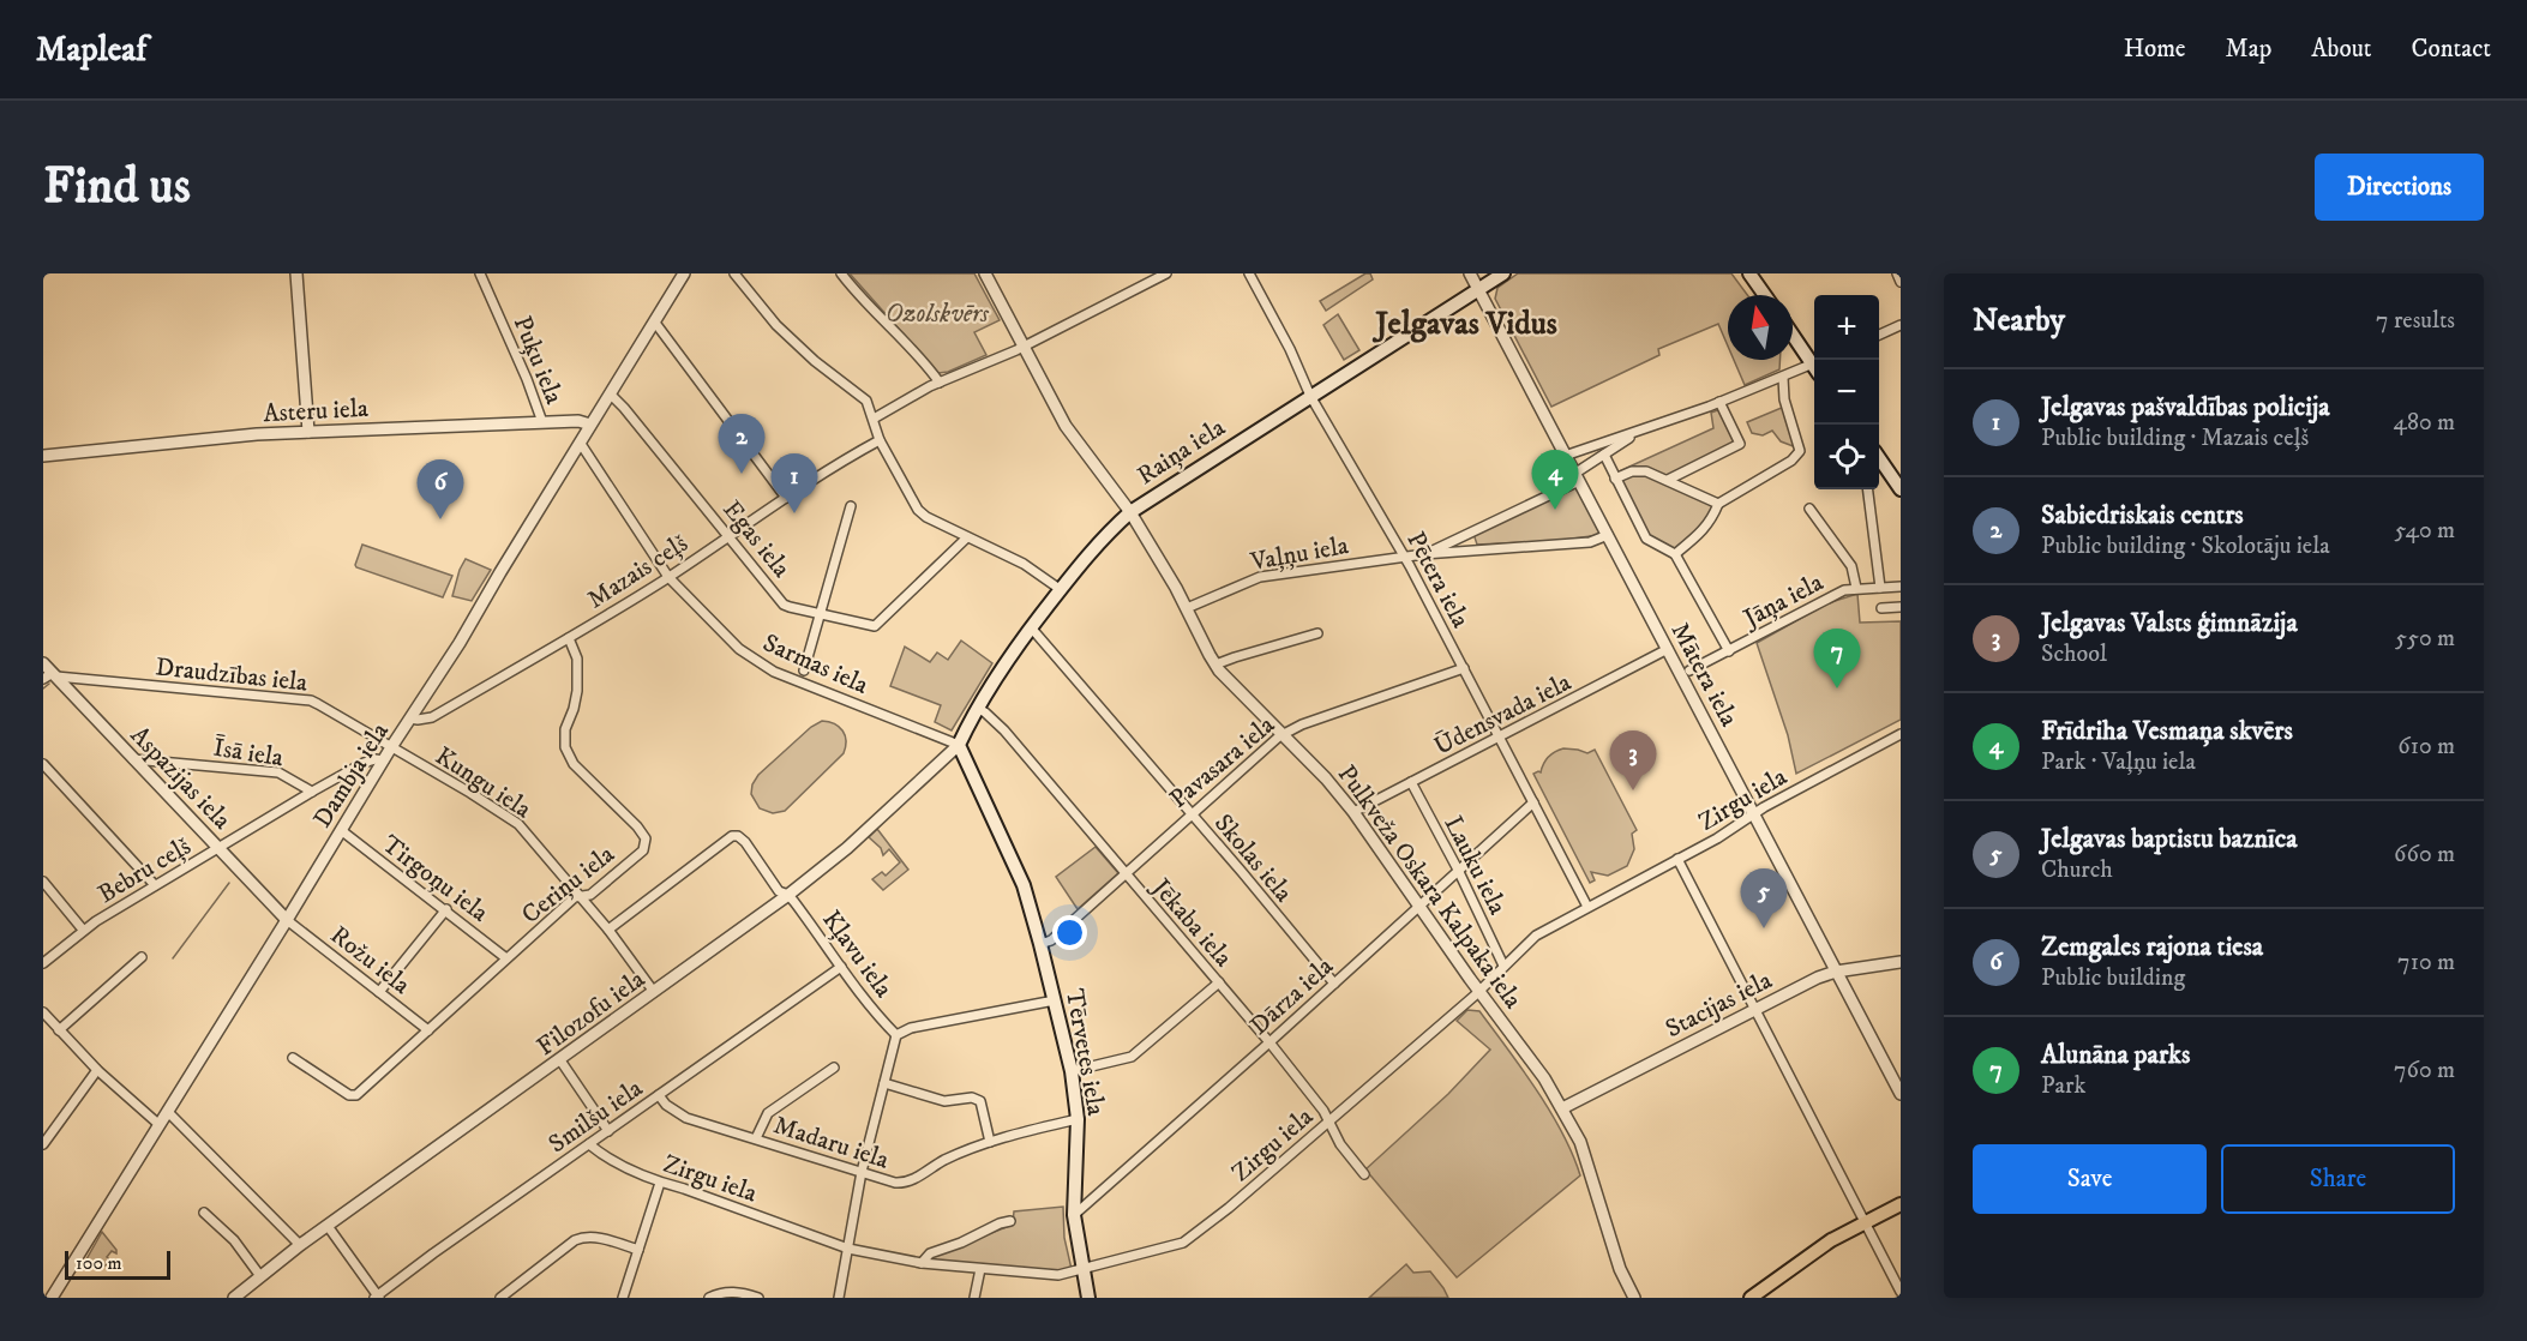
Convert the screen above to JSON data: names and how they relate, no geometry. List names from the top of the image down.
{
  "streets": {
    "main road": ["Raiņa iela", "Tērvetes iela"],
    "street": [
      "Puķu iela",
      "Asteru iela",
      "Egas iela",
      "Vaļņu iela",
      "Mazais ceļš",
      "Pētera iela",
      "Jāņa iela",
      "Sarmas iela",
      "Draudzības iela",
      "Mātera iela",
      "Ūdensvada iela",
      "Īsā iela",
      "Pavasara iela",
      "Dambja iela",
      "Aspazijas iela",
      "Kungu iela",
      "Zirgu iela",
      "Skolas iela",
      "Lauku iela",
      "Bebru ceļš",
      "Tirgoņu iela",
      "Ceriņu iela",
      "Pulkveža Oskara Kalpaka iela",
      "Jēkaba iela",
      "Kļavu iela",
      "Rožu iela",
      "Dārza iela",
      "Stacijas iela",
      "Filozofu iela",
      "Smilšu iela",
      "Madaru iela"
    ]
  },
  "crossings": [
    ["Puķu iela", "Asteru iela"],
    ["Asteru iela", "Dambja iela"],
    ["Raiņa iela", "Pētera iela"],
    ["Raiņa iela", "Sarmas iela"],
    ["Raiņa iela", "Mātera iela"],
    ["Raiņa iela", "Skolas iela"],
    ["Raiņa iela", "Pulkveža Oskara Kalpaka iela"],
    ["Raiņa iela", "Jēkaba iela"],
    ["Raiņa iela", "Filozofu iela"],
    ["Raiņa iela", "Tērvetes iela"],
    ["Egas iela", "Mazais ceļš"],
    ["Egas iela", "Dambja iela"],
    ["Vaļņu iela", "Pētera iela"],
    ["Vaļņu iela", "Mātera iela"],
    ["Vaļņu iela", "Pulkveža Oskara Kalpaka iela"],
    ["Mazais ceļš", "Sarmas iela"],
    ["Mazais ceļš", "Dambja iela"],
    ["Mazais ceļš", "Ceriņu iela"],
    ["Pētera iela", "Ūdensvada iela"],
    ["Pētera iela", "Pavasara iela"],
    ["Pētera iela", "Zirgu iela"],
    ["Pētera iela", "Dārza iela"],
    ["Sarmas iela", "Dambja iela"],
    ["Sarmas iela", "Filozofu iela"],
    ["Sarmas iela", "Tērvetes iela"],
    ["Draudzības iela", "Dambja iela"],
    ["Draudzības iela", "Aspazijas iela"],
    ["Draudzības iela", "Kungu iela"],
    ["Mātera iela", "Ūdensvada iela"],
    ["Mātera iela", "Zirgu iela"],
    ["Mātera iela", "Stacijas iela"],
    ["Ūdensvada iela", "Lauku iela"],
    ["Ūdensvada iela", "Pulkveža Oskara Kalpaka iela"],
    ["Īsā iela", "Aspazijas iela"],
    ["Īsā iela", "Bebru ceļš"],
    ["Pavasara iela", "Skolas iela"],
    ["Pavasara iela", "Pulkveža Oskara Kalpaka iela"],
    ["Pavasara iela", "Jēkaba iela"],
    ["Pavasara iela", "Tērvetes iela"],
    ["Dambja iela", "Aspazijas iela"],
    ["Dambja iela", "Kungu iela"],
    ["Dambja iela", "Bebru ceļš"],
    ["Dambja iela", "Tirgoņu iela"],
    ["Dambja iela", "Rožu iela"],
    ["Aspazijas iela", "Bebru ceļš"],
    ["Aspazijas iela", "Rožu iela"],
    ["Kungu iela", "Ceriņu iela"],
    ["Kungu iela", "Filozofu iela"],
    ["Zirgu iela", "Lauku iela"],
    ["Zirgu iela", "Pulkveža Oskara Kalpaka iela"],
    ["Zirgu iela", "Jēkaba iela"],
    ["Zirgu iela", "Tērvetes iela"],
    ["Zirgu iela", "Smilšu iela"],
    ["Skolas iela", "Dārza iela"],
    ["Lauku iela", "Dārza iela"],
    ["Tirgoņu iela", "Ceriņu iela"],
    ["Ceriņu iela", "Rožu iela"],
    ["Pulkveža Oskara Kalpaka iela", "Dārza iela"],
    ["Pulkveža Oskara Kalpaka iela", "Stacijas iela"],
    ["Jēkaba iela", "Dārza iela"],
    ["Kļavu iela", "Filozofu iela"],
    ["Kļavu iela", "Smilšu iela"],
    ["Dārza iela", "Tērvetes iela"],
    ["Filozofu iela", "Tērvetes iela"],
    ["Tērvetes iela", "Madaru iela"],
    ["Smilšu iela", "Madaru iela"]
  ],
  "districts": ["Jelgavas Vidus"],
  "parks": ["Ozolskvērs"],
  "scale_bar": "100 m",
  "north": "top",
  "page": {
    "header": "Mapleaf",
    "nav": [
      "Home",
      "Map",
      "About",
      "Contact"
    ],
    "buttons": [
      "Directions",
      ["Save", "Share"]
    ],
    "title": "Find us",
    "heading": ["Nearby", "7 results"],
    "map_buttons": ["+", "−"],
    "list": [
      {
        "mark": "1",
        "name": "Jelgavas pašvaldības policija",
        "note": "Public building · Mazais ceļš",
        "value": "480 m"
      },
      {
        "mark": "2",
        "name": "Sabiedriskais centrs",
        "note": "Public building · Skolotāju iela",
        "value": "540 m"
      },
      {
        "mark": "3",
        "name": "Jelgavas Valsts ģimnāzija",
        "note": "School",
        "value": "550 m"
      },
      {
        "mark": "4",
        "name": "Frīdriha Vesmaņa skvērs",
        "note": "Park · Vaļņu iela",
        "value": "610 m"
      },
      {
        "mark": "5",
        "name": "Jelgavas baptistu baznīca",
        "note": "Church",
        "value": "660 m"
      },
      {
        "mark": "6",
        "name": "Zemgales rajona tiesa",
        "note": "Public building",
        "value": "710 m"
      },
      {
        "mark": "7",
        "name": "Alunāna parks",
        "note": "Park",
        "value": "760 m"
      }
    ],
    "pins": [
      "2",
      "4",
      "1",
      "6",
      "7",
      "3",
      "5"
    ],
    "scale": "100 m"
  }
}
